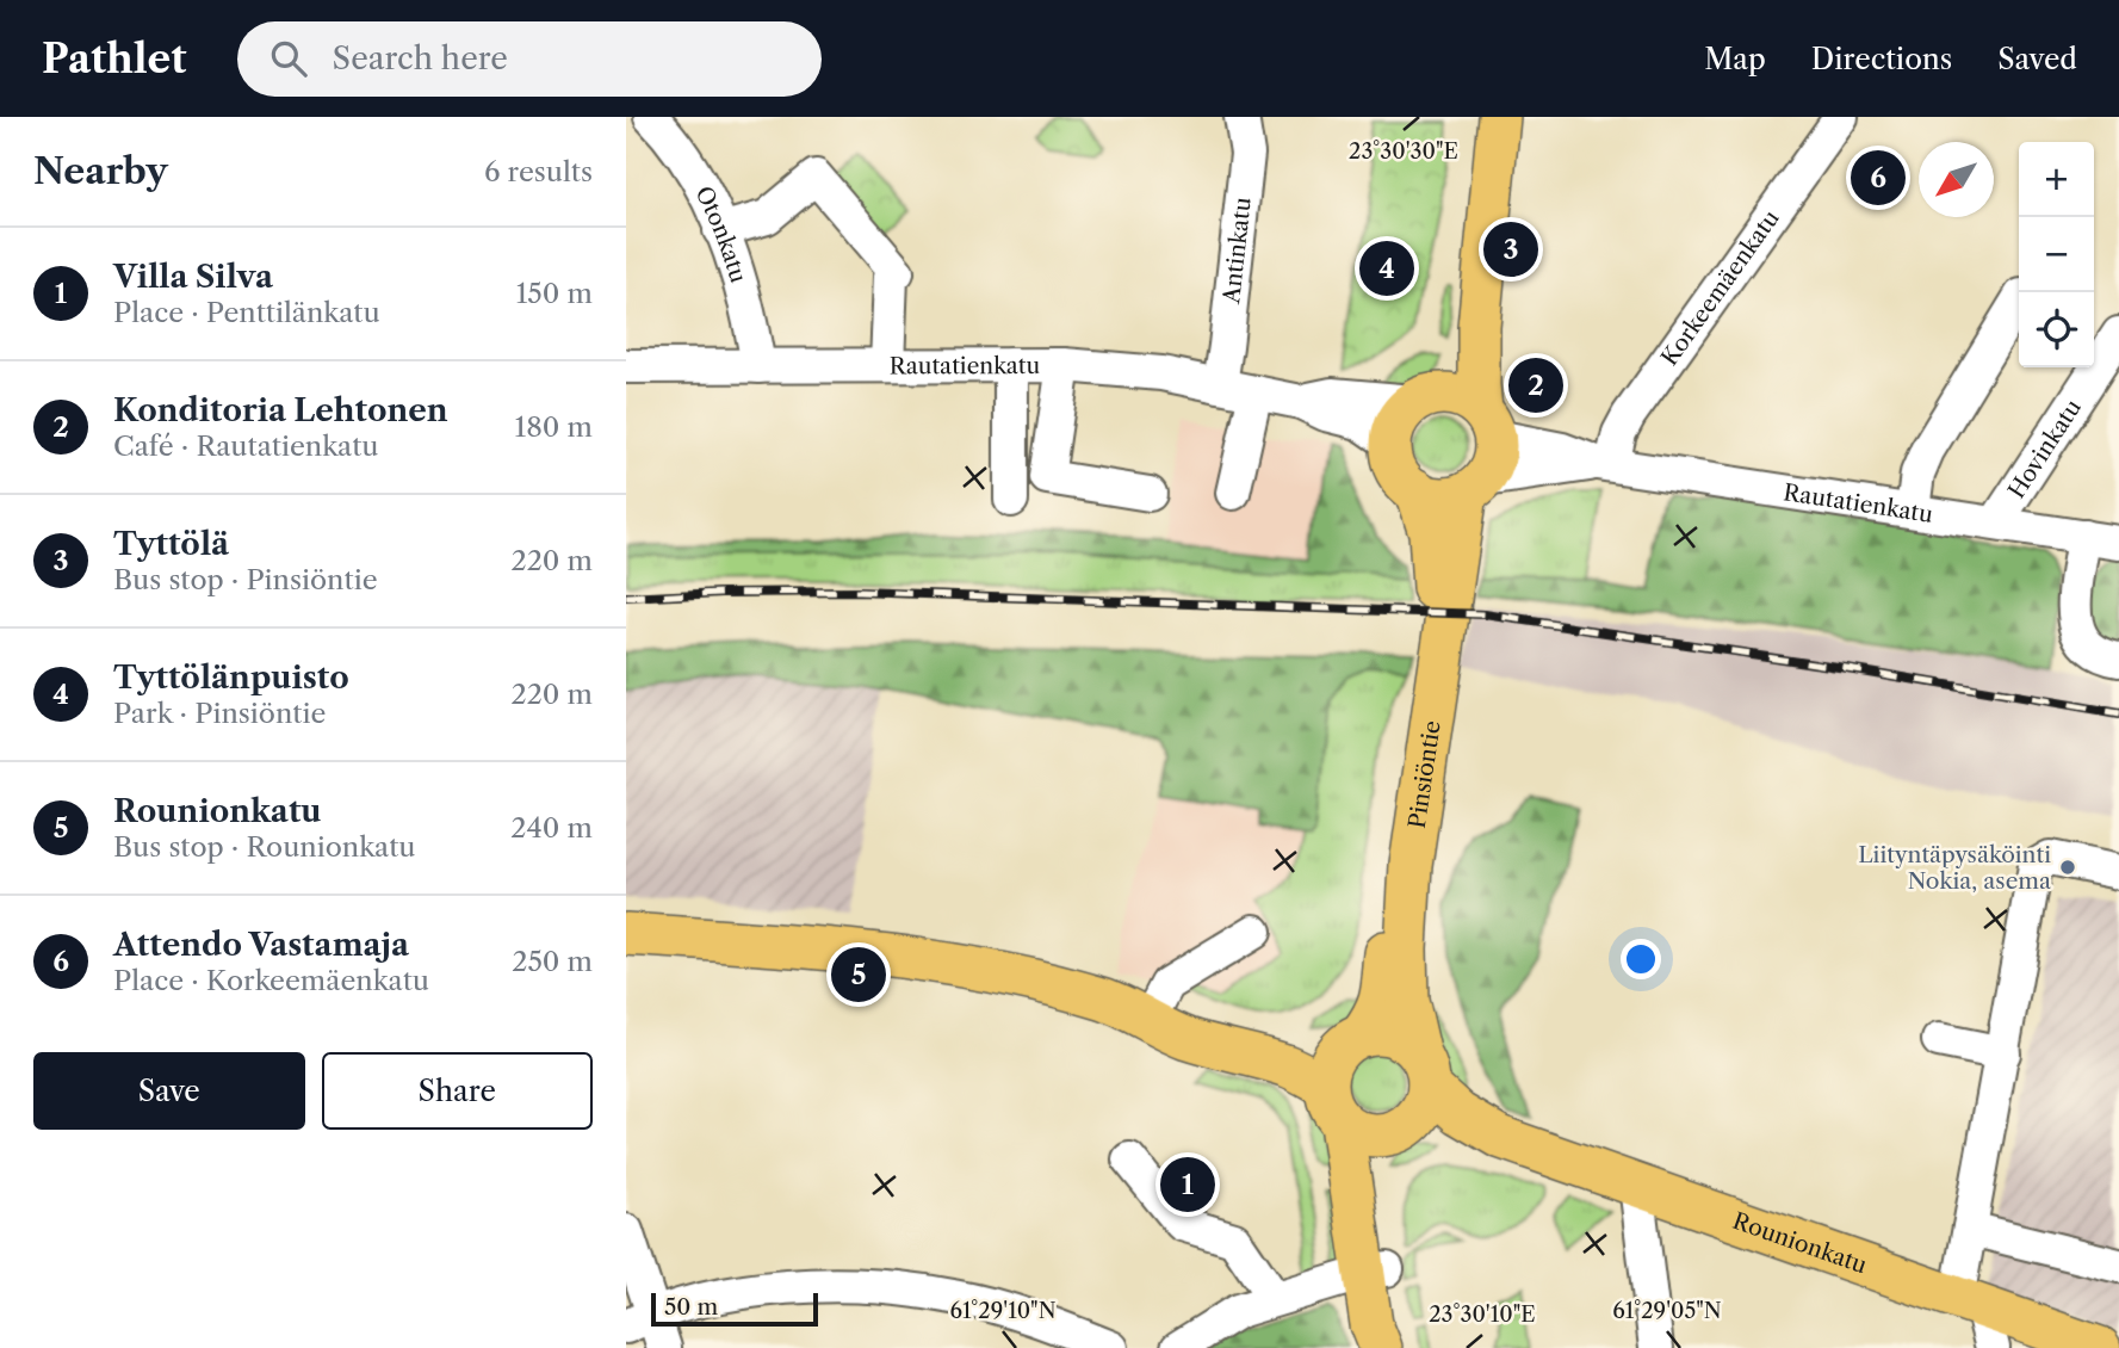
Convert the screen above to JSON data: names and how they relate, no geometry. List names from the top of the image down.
{
  "streets": {
    "main road": ["Pinsiöntie", "Rounionkatu"],
    "street": [
      "Otonkatu",
      "Antinkatu",
      "Korkeemäenkatu",
      "Rautatienkatu",
      "Hovinkatu"
    ]
  },
  "crossings": [
    ["Otonkatu", "Rautatienkatu"],
    ["Antinkatu", "Rautatienkatu"],
    ["Korkeemäenkatu", "Rautatienkatu"],
    ["Rautatienkatu", "Hovinkatu"],
    ["Rautatienkatu", "Pinsiöntie"],
    ["Pinsiöntie", "Rounionkatu"]
  ],
  "places": ["Liityntäpysäköinti Nokia, asema"],
  "scale_bar": "50 m",
  "north": "bottom left",
  "page": {
    "header": "Pathlet",
    "search": "Search here",
    "nav": ["Map", "Directions", "Saved"],
    "heading": ["Nearby", "6 results"],
    "map_buttons": ["+", "−"],
    "pins": [
      "6",
      "3",
      "4",
      "2",
      "5",
      "1"
    ],
    "list": [
      {
        "mark": "1",
        "name": "Villa Silva",
        "note": "Place · Penttilänkatu",
        "value": "150 m"
      },
      {
        "mark": "2",
        "name": "Konditoria Lehtonen",
        "note": "Café · Rautatienkatu",
        "value": "180 m"
      },
      {
        "mark": "3",
        "name": "Tyttölä",
        "note": "Bus stop · Pinsiöntie",
        "value": "220 m"
      },
      {
        "mark": "4",
        "name": "Tyttölänpuisto",
        "note": "Park · Pinsiöntie",
        "value": "220 m"
      },
      {
        "mark": "5",
        "name": "Rounionkatu",
        "note": "Bus stop · Rounionkatu",
        "value": "240 m"
      },
      {
        "mark": "6",
        "name": "Attendo Vastamaja",
        "note": "Place · Korkeemäenkatu",
        "value": "250 m"
      }
    ],
    "buttons": ["Save", "Share"],
    "scale": "50 m"
  },
  "coordinates": [
    "23°30'30\"E",
    "61°29'10\"N",
    "61°29'05\"N",
    "23°30'10\"E"
  ]
}
